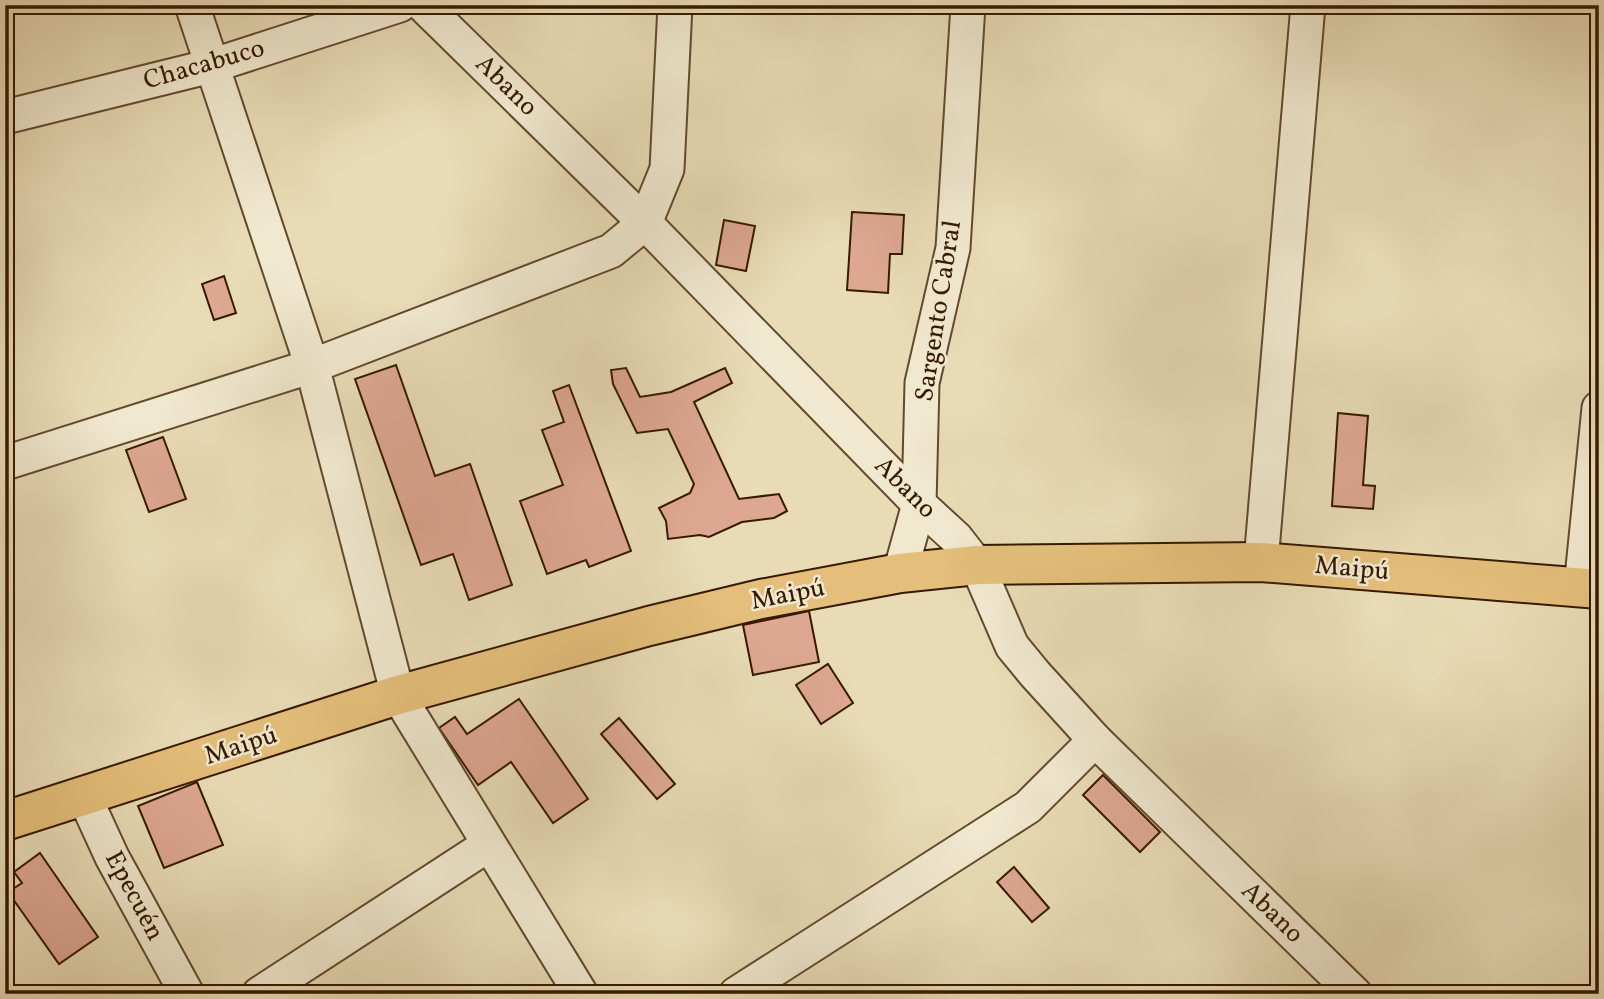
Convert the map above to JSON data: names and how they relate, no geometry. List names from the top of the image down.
{
  "streets": {
    "main road": ["Maipú"],
    "street": [
      "Chacabuco",
      "Abano",
      "Sargento Cabral",
      "Epecuén"
    ]
  },
  "crossings": [
    ["Abano", "Sargento Cabral"],
    ["Abano", "Maipú"],
    ["Sargento Cabral", "Maipú"],
    ["Maipú", "Epecuén"]
  ]
}
